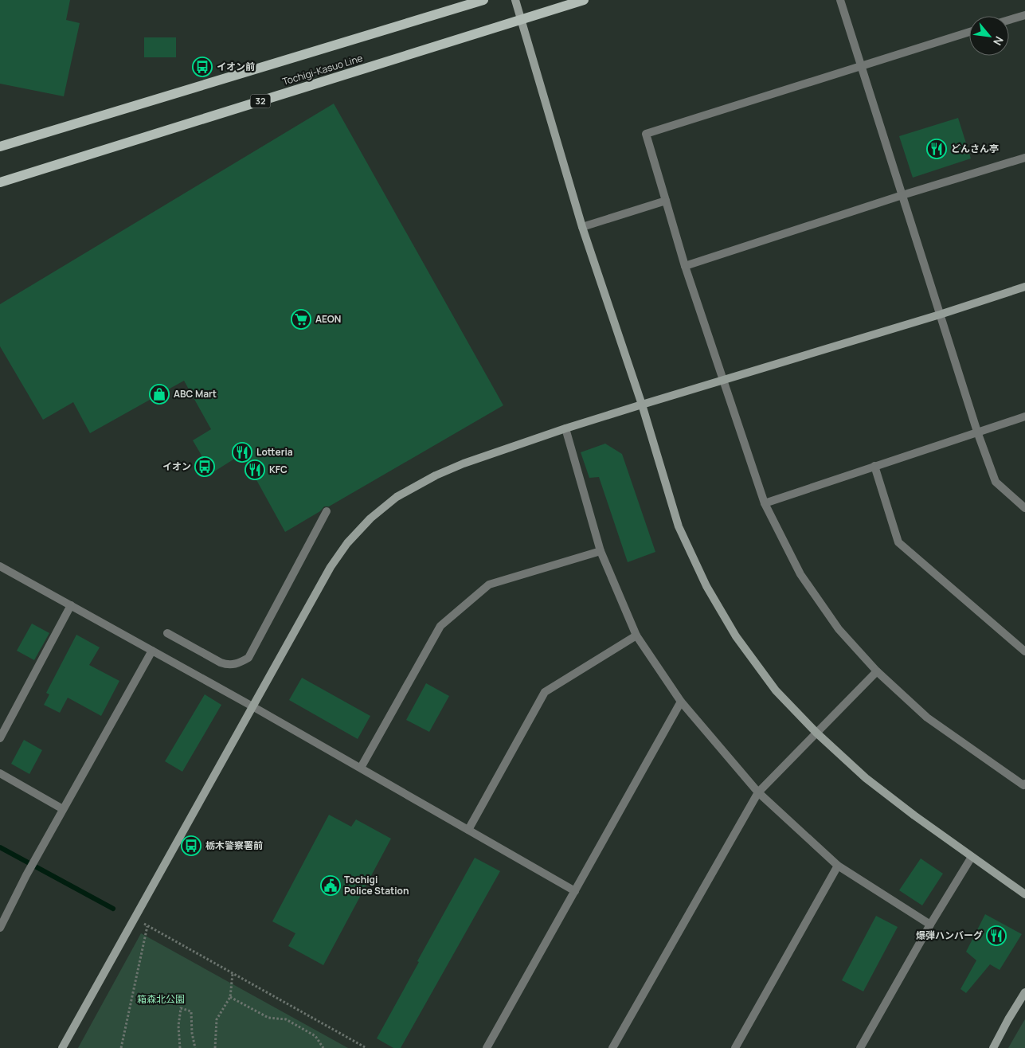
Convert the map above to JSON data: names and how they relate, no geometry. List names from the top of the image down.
{
  "streets": {
    "main road": ["Tochigi-Kasuo Line", "32"]
  },
  "parks": ["箱森北公園"],
  "places": {
    "bus stop": ["イオン前", "イオン", "栃木警察署前"],
    "restaurant": [
      "どんさん亭",
      "Lotteria",
      "KFC",
      "爆弾ハンバーグ"
    ],
    "supermarket": ["AEON"],
    "shop": ["ABC Mart"],
    "public building": ["Tochigi Police Station"]
  },
  "north": "bottom right"
}
